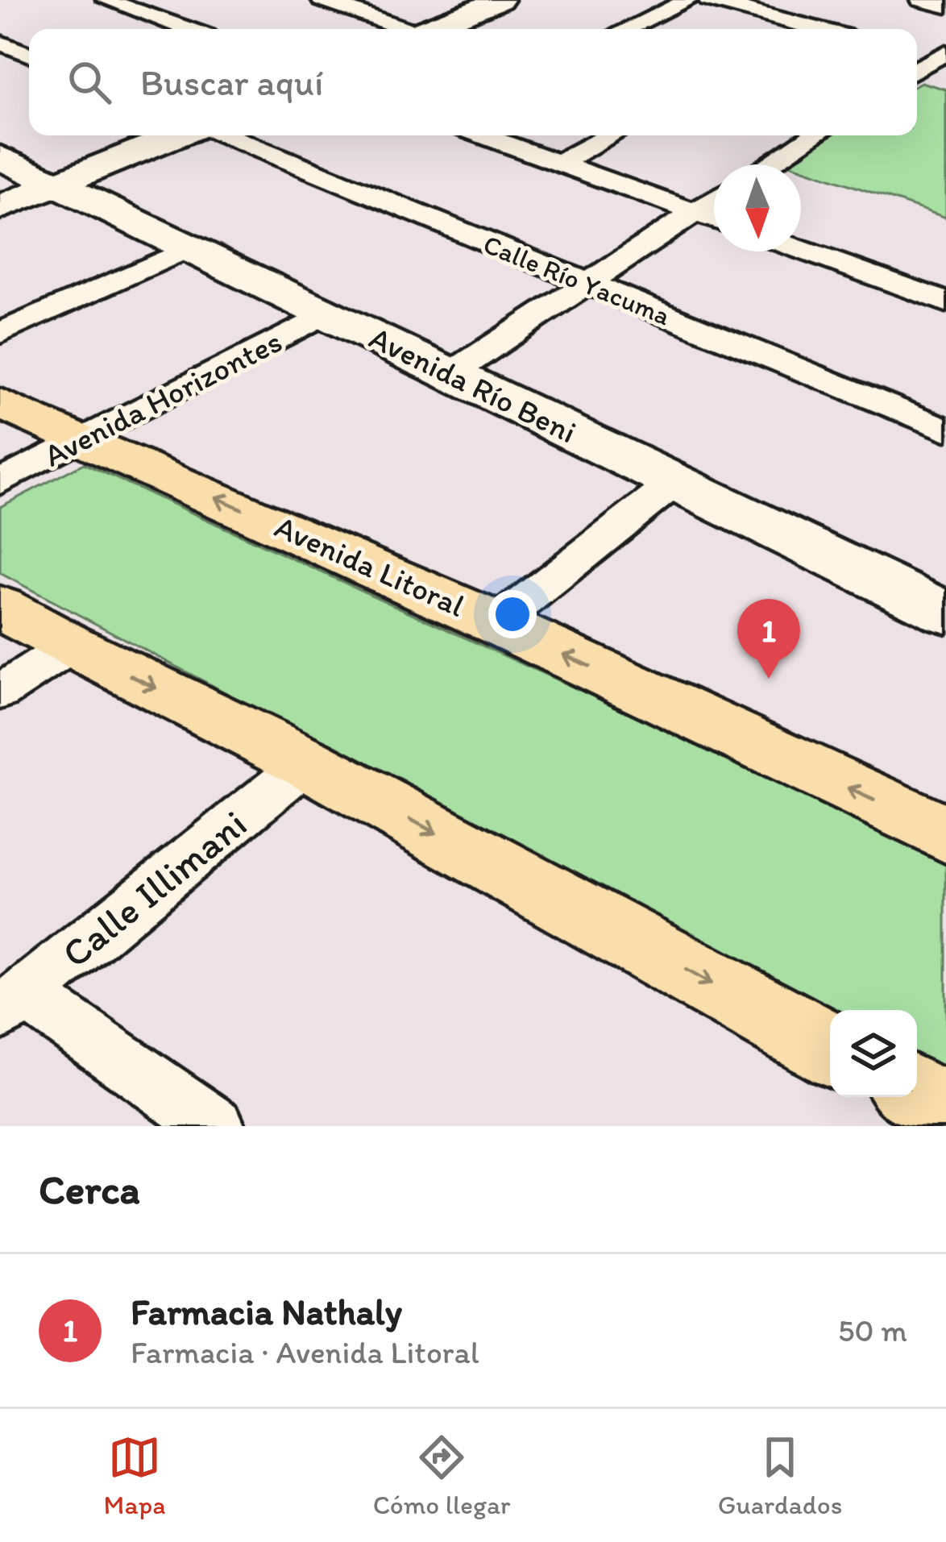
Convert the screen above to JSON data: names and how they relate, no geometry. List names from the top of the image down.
{
  "streets": {
    "main road": ["Avenida Litoral"],
    "street": [
      "Calle Río Yacuma",
      "Avenida Río Beni",
      "Avenida Horizontes",
      "Calle Illimani"
    ]
  },
  "crossings": [
    ["Avenida Río Beni", "Avenida Horizontes"],
    ["Avenida Horizontes", "Avenida Litoral"]
  ],
  "north": "bottom",
  "page": {
    "search": "Buscar aquí",
    "pins": "1",
    "heading": "Cerca",
    "list": [
      {
        "mark": "1",
        "name": "Farmacia Nathaly",
        "note": "Farmacia · Avenida Litoral",
        "value": "50 m"
      }
    ],
    "nav": ["Mapa", "Cómo llegar", "Guardados"]
  }
}
